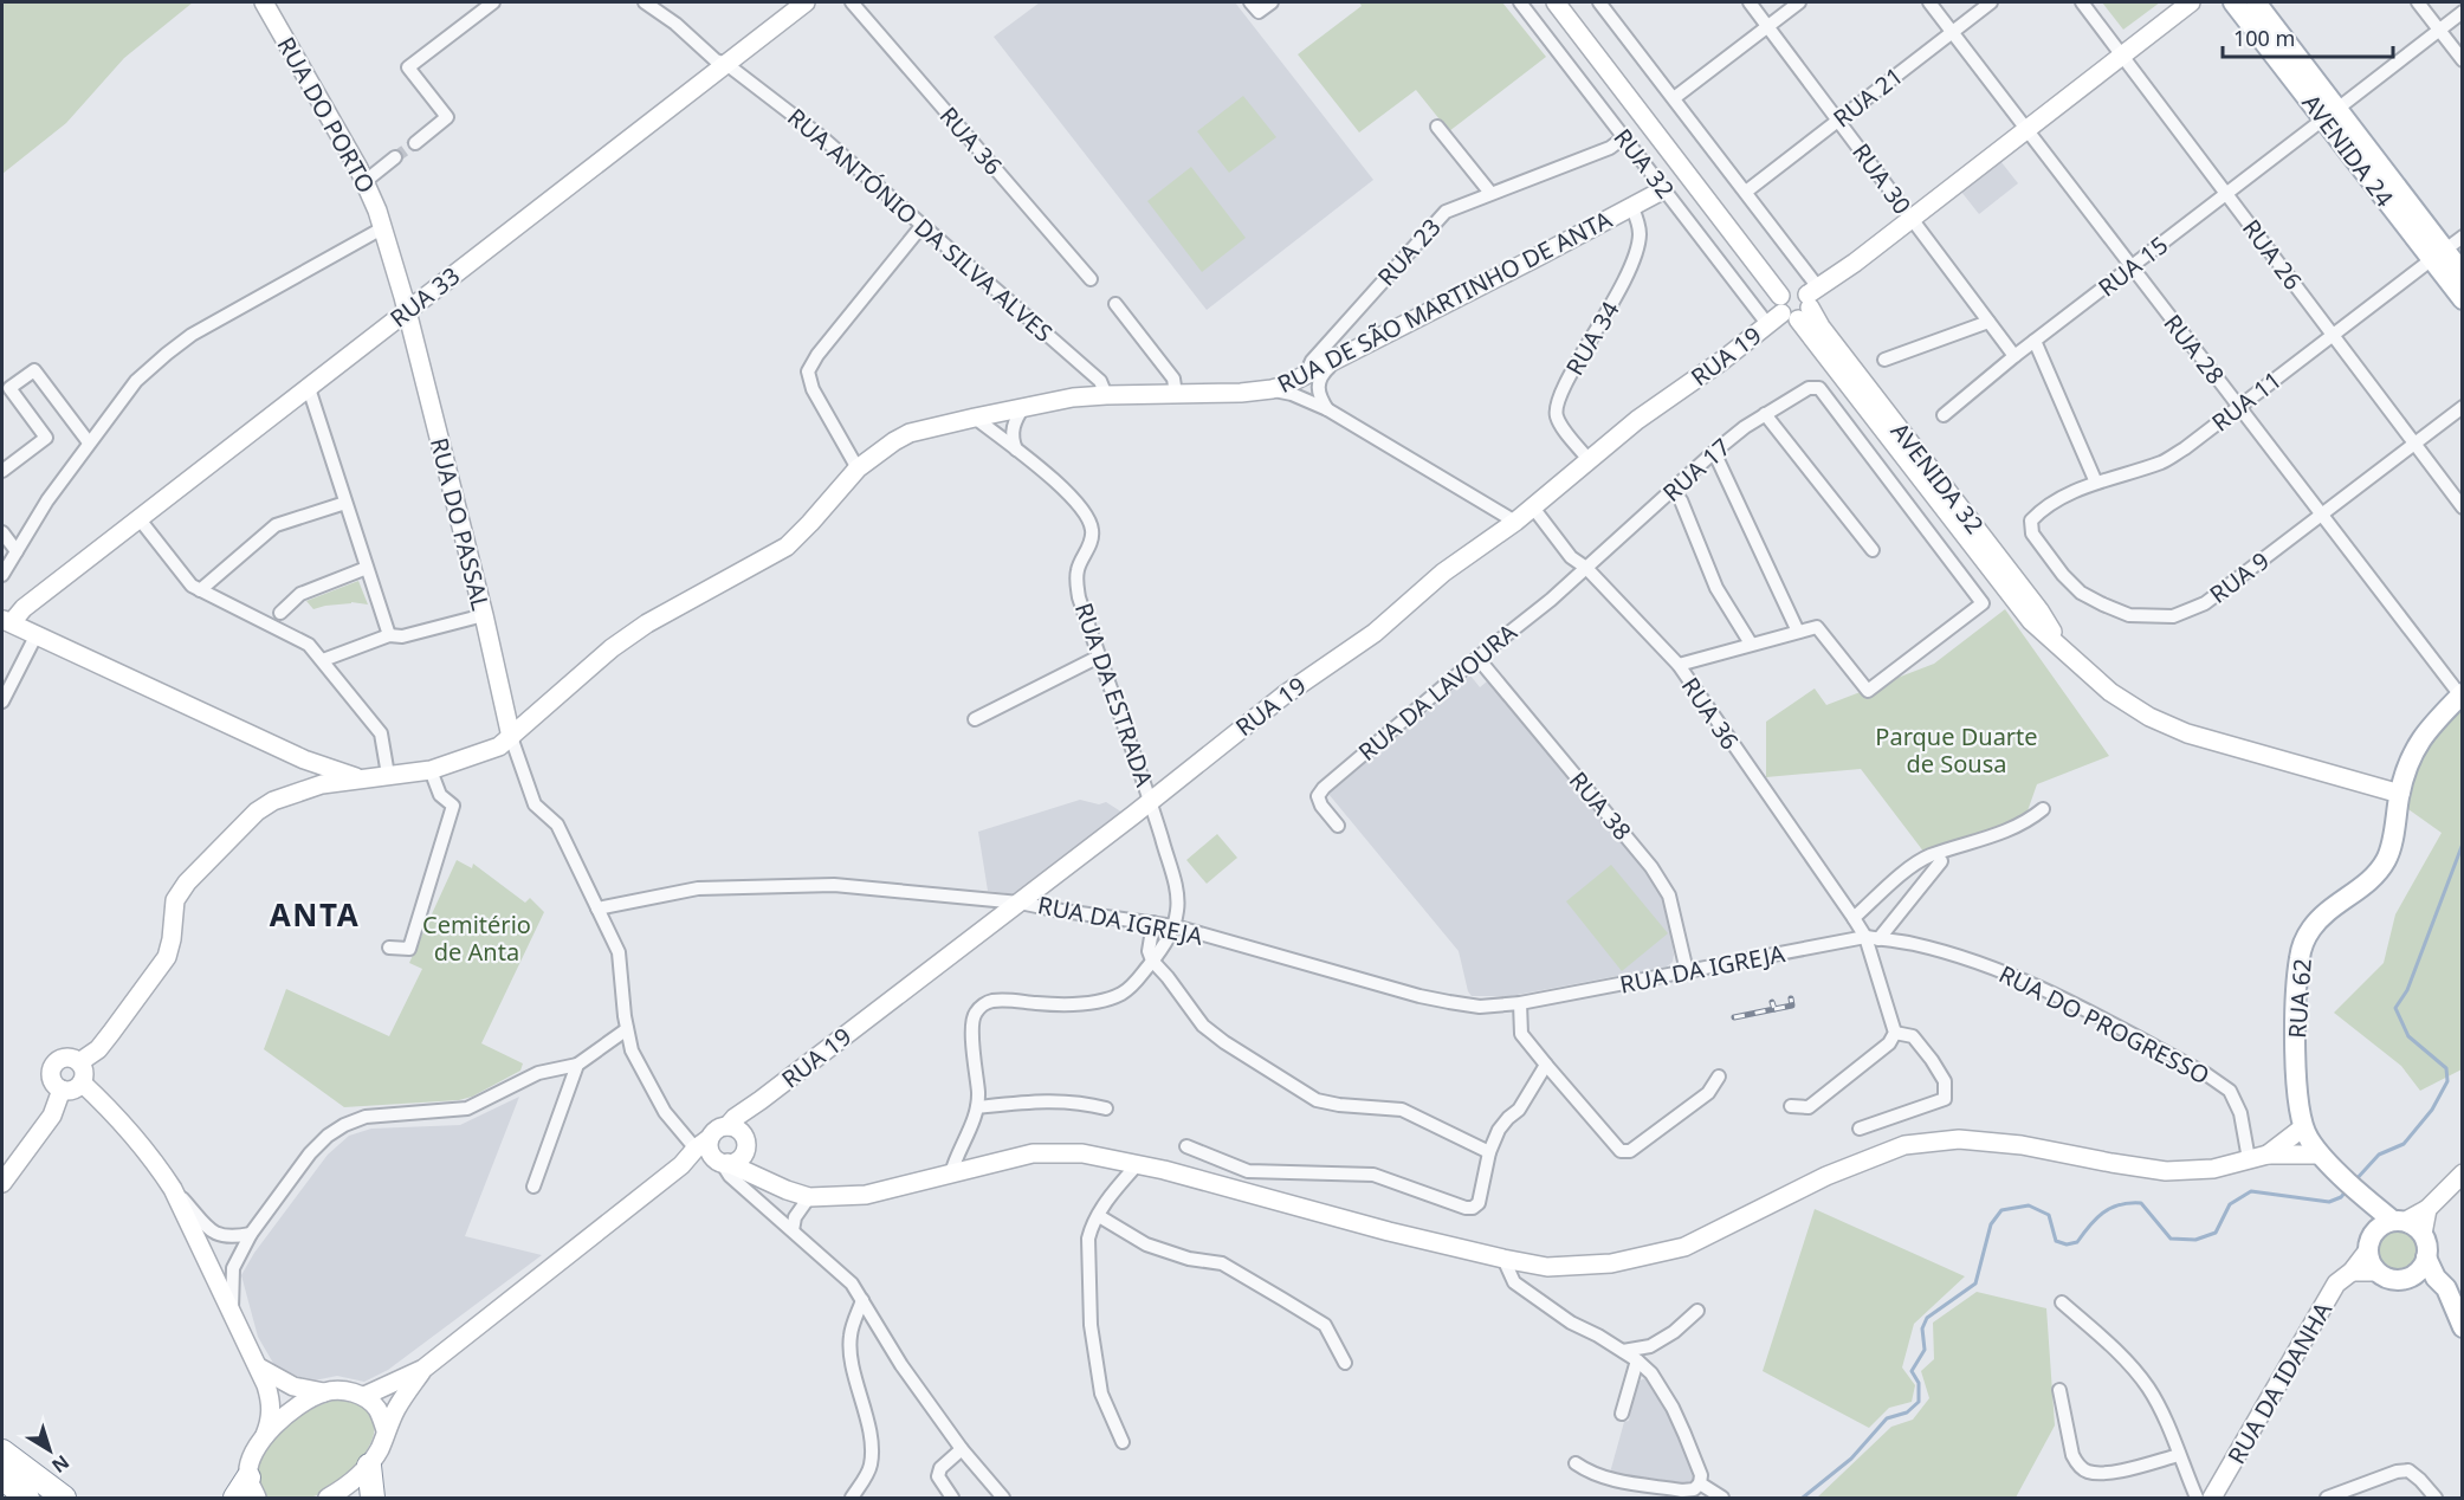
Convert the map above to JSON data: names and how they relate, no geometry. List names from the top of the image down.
{
  "streets": {
    "main road": ["AVENIDA 24", "RUA 62"],
    "street": [
      "RUA 21",
      "RUA DO PORTO",
      "RUA 36",
      "RUA 32",
      "RUA 30",
      "RUA ANTÓNIO DA SILVA ALVES",
      "RUA 23",
      "RUA 26",
      "RUA 15",
      "RUA 33",
      "RUA DE SÃO MARTINHO DE ANTA",
      "RUA 34",
      "RUA 28",
      "RUA 19",
      "RUA 11",
      "RUA 17",
      "AVENIDA 32",
      "RUA DO PASSAL",
      "RUA 9",
      "RUA DA LAVOURA",
      "RUA DA ESTRADA",
      "RUA 38",
      "RUA DA IGREJA",
      "RUA DO PROGRESSO",
      "RUA DA IDANHA"
    ]
  },
  "crossings": [
    ["RUA 21", "RUA 30"],
    ["RUA 21", "RUA 28"],
    ["RUA DO PORTO", "RUA 33"],
    ["RUA DO PORTO", "RUA DO PASSAL"],
    ["RUA 36", "RUA 19"],
    ["RUA 36", "RUA 17"],
    ["RUA 36", "RUA DA LAVOURA"],
    ["RUA 36", "RUA DA IGREJA"],
    ["RUA 36", "RUA DO PROGRESSO"],
    ["AVENIDA 24", "RUA 15"],
    ["AVENIDA 24", "RUA 11"],
    ["RUA 32", "RUA 23"],
    ["RUA 32", "RUA DE SÃO MARTINHO DE ANTA"],
    ["RUA 32", "RUA 19"],
    ["RUA 32", "AVENIDA 32"],
    ["RUA 30", "RUA 15"],
    ["RUA 30", "RUA 19"],
    ["RUA ANTÓNIO DA SILVA ALVES", "RUA 33"],
    ["RUA ANTÓNIO DA SILVA ALVES", "RUA DE SÃO MARTINHO DE ANTA"],
    ["RUA 23", "RUA DE SÃO MARTINHO DE ANTA"],
    ["RUA 26", "RUA 15"],
    ["RUA 26", "RUA 19"],
    ["RUA 26", "RUA 11"],
    ["RUA 26", "RUA 9"],
    ["RUA 15", "RUA 28"],
    ["RUA 33", "RUA DO PASSAL"],
    ["RUA DE SÃO MARTINHO DE ANTA", "RUA 34"],
    ["RUA DE SÃO MARTINHO DE ANTA", "RUA DO PASSAL"],
    ["RUA DE SÃO MARTINHO DE ANTA", "RUA DA ESTRADA"],
    ["RUA 34", "RUA 19"],
    ["RUA 28", "RUA 19"],
    ["RUA 28", "RUA 11"],
    ["RUA 28", "RUA 9"],
    ["RUA 28", "RUA 62"],
    ["RUA 19", "AVENIDA 32"],
    ["RUA 19", "RUA DA ESTRADA"],
    ["RUA 19", "RUA DA IGREJA"],
    ["RUA 11", "RUA 9"],
    ["RUA 17", "AVENIDA 32"],
    ["RUA 17", "RUA DA LAVOURA"],
    ["AVENIDA 32", "RUA 62"],
    ["RUA DA LAVOURA", "RUA 38"],
    ["RUA DA ESTRADA", "RUA DA IGREJA"],
    ["RUA 38", "RUA DA IGREJA"],
    ["RUA DA IGREJA", "RUA DO PROGRESSO"],
    ["RUA 62", "RUA DA IDANHA"]
  ],
  "districts": ["ANTA"],
  "parks": ["Parque Duarte de Sousa", "Cemitério de Anta"],
  "scale_bar": "100 m",
  "north": "bottom right"
}
